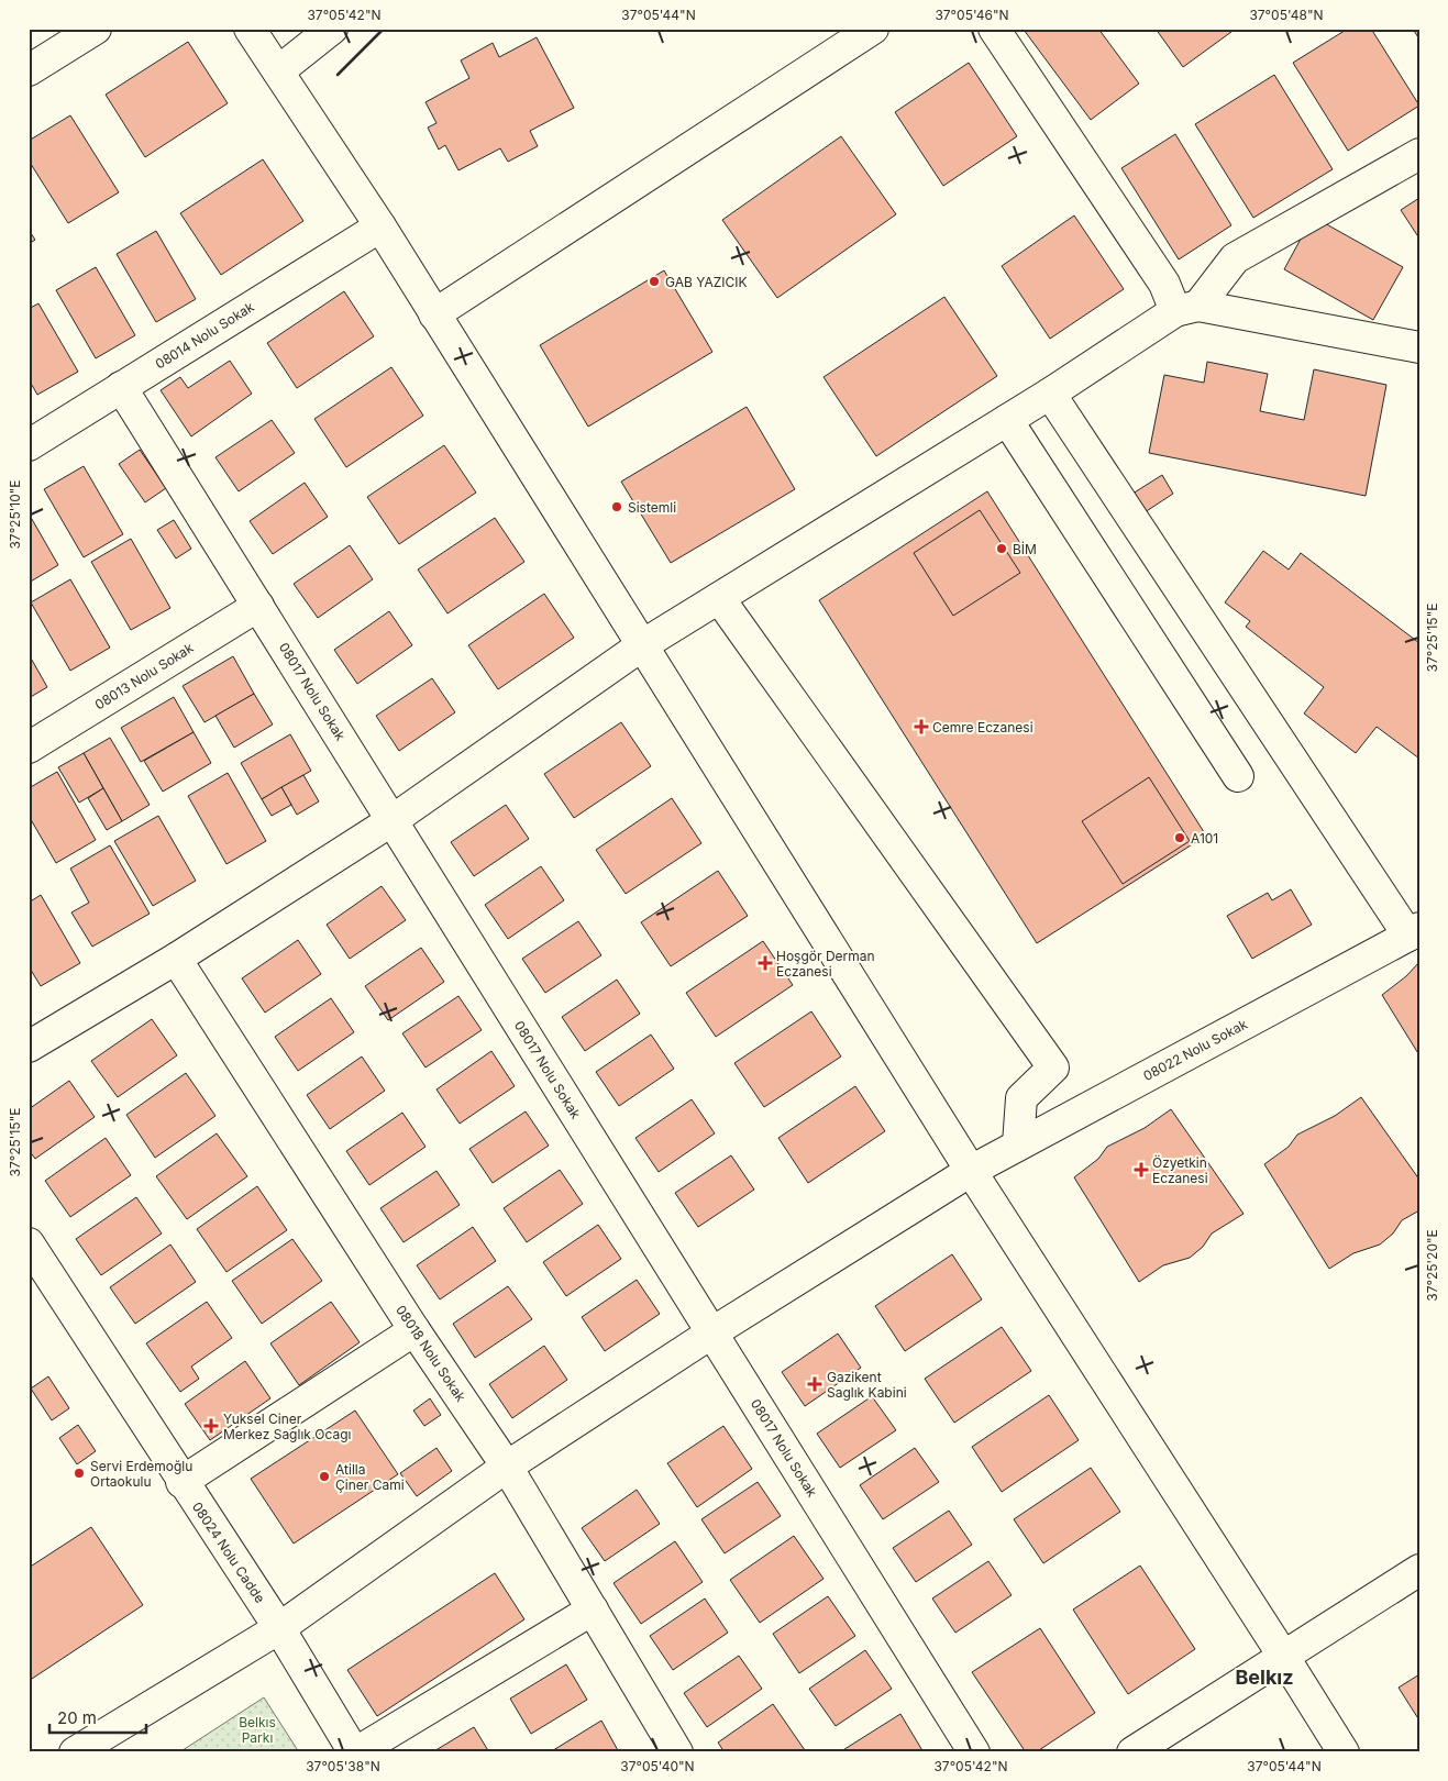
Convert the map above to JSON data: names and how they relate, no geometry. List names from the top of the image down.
{
  "streets": {
    "street": [
      "08014 Nolu Sokak",
      "08013 Nolu Sokak",
      "08017 Nolu Sokak",
      "08022 Nolu Sokak",
      "08018 Nolu Sokak",
      "08024 Nolu Cadde"
    ]
  },
  "crossings": [
    ["08014 Nolu Sokak", "08017 Nolu Sokak"],
    ["08013 Nolu Sokak", "08017 Nolu Sokak"],
    ["08017 Nolu Sokak", "08022 Nolu Sokak"],
    ["08022 Nolu Sokak", "08018 Nolu Sokak"],
    ["08022 Nolu Sokak", "08024 Nolu Cadde"]
  ],
  "districts": ["Belkız"],
  "parks": ["Belkıs Parkı"],
  "places": {
    "other": [
      "GAB YAZICIK",
      "Sistemli",
      "BİM",
      "A101",
      "Servi Erdemoğlu Ortaokulu",
      "Atilla Çiner Cami"
    ],
    "health": [
      "Cemre Eczanesi",
      "Hoşgör Derman Eczanesi",
      "Özyetkin Eczanesi",
      "Gazikent Saglık Kabini",
      "Yuksel Ciner Merkez Saglık Ocagı"
    ]
  },
  "scale_bar": "20 m",
  "coordinates": [
    "37°05'42\"N",
    "37°05'44\"N",
    "37°05'46\"N",
    "37°05'48\"N",
    "37°25'10\"E",
    "37°25'15\"E",
    "37°25'20\"E",
    "37°05'38\"N",
    "37°05'40\"N"
  ]
}
